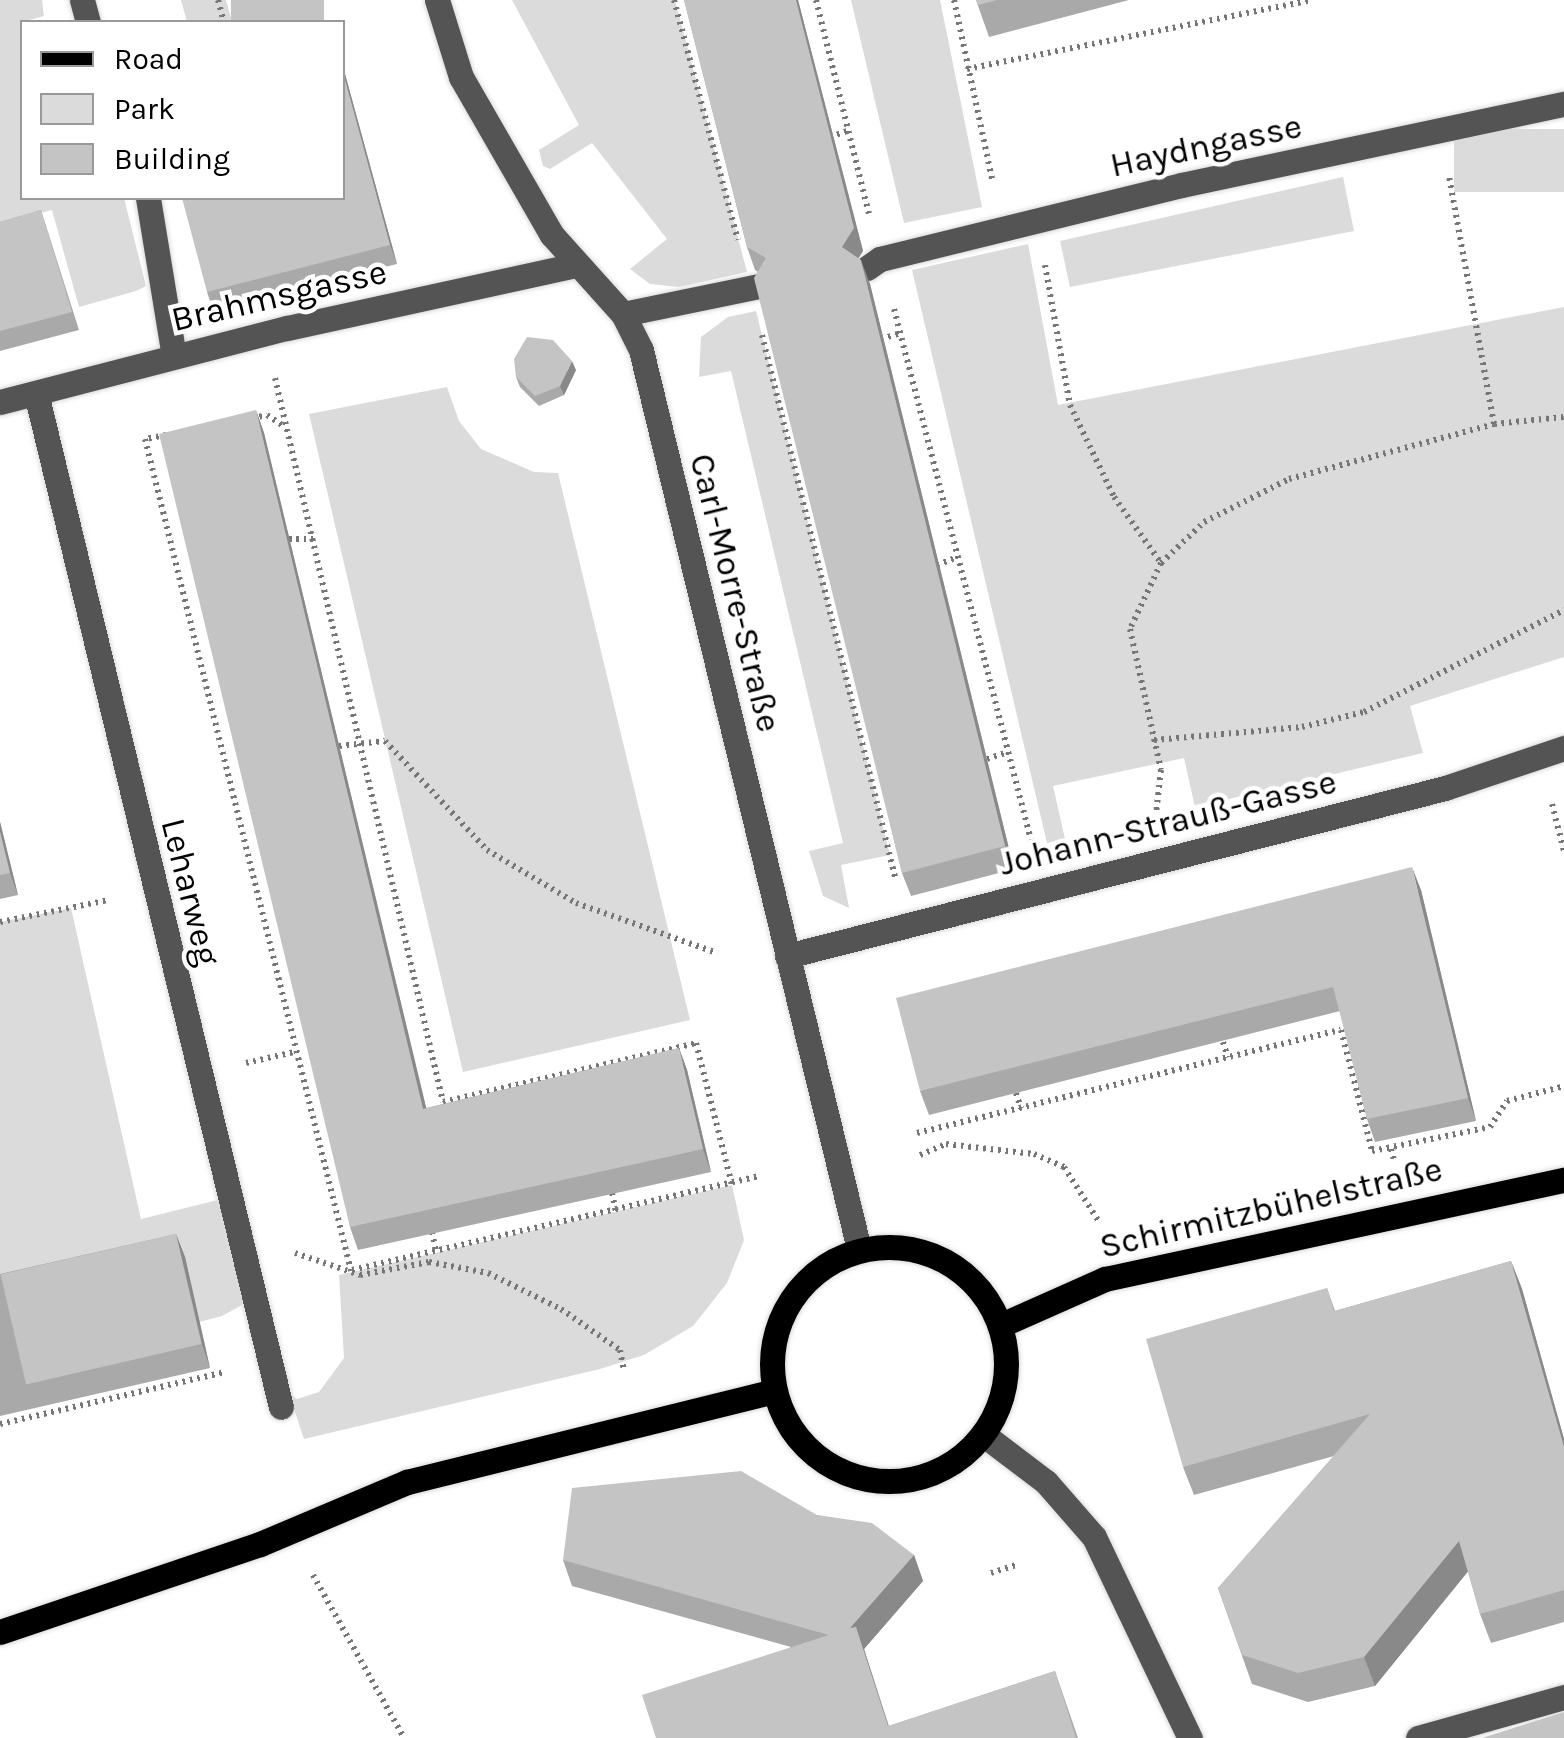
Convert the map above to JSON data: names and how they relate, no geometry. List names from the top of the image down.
{
  "streets": {
    "main road": ["Schirmitzbühelstraße"],
    "street": [
      "Haydngasse",
      "Brahmsgasse",
      "Carl-Morre-Straße",
      "Johann-Strauß-Gasse",
      "Leharweg"
    ]
  },
  "crossings": [
    ["Brahmsgasse", "Carl-Morre-Straße"],
    ["Brahmsgasse", "Leharweg"],
    ["Carl-Morre-Straße", "Johann-Strauß-Gasse"],
    ["Carl-Morre-Straße", "Schirmitzbühelstraße"]
  ],
  "legend": ["Road", "Park", "Building"]
}
